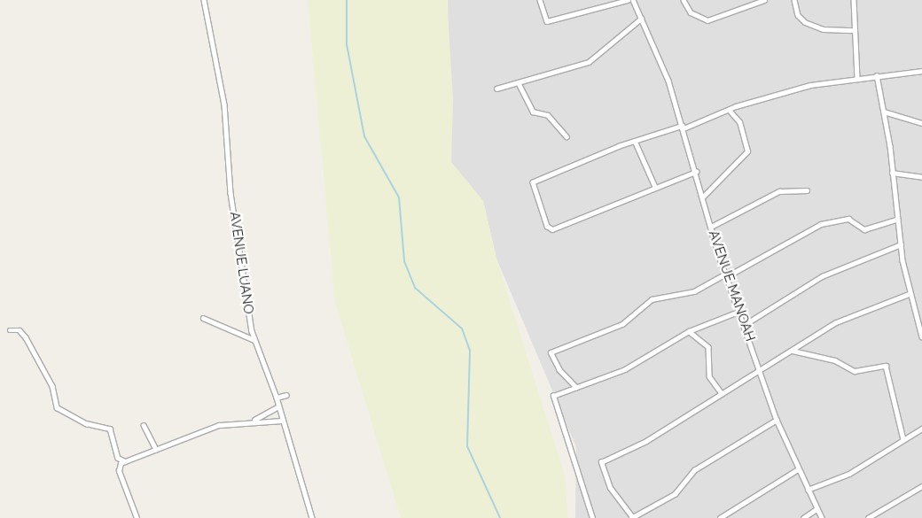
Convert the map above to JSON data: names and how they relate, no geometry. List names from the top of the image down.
{
  "streets": {
    "street": ["AVENUE LUANO", "AVENUE MANOAH"]
  }
}
